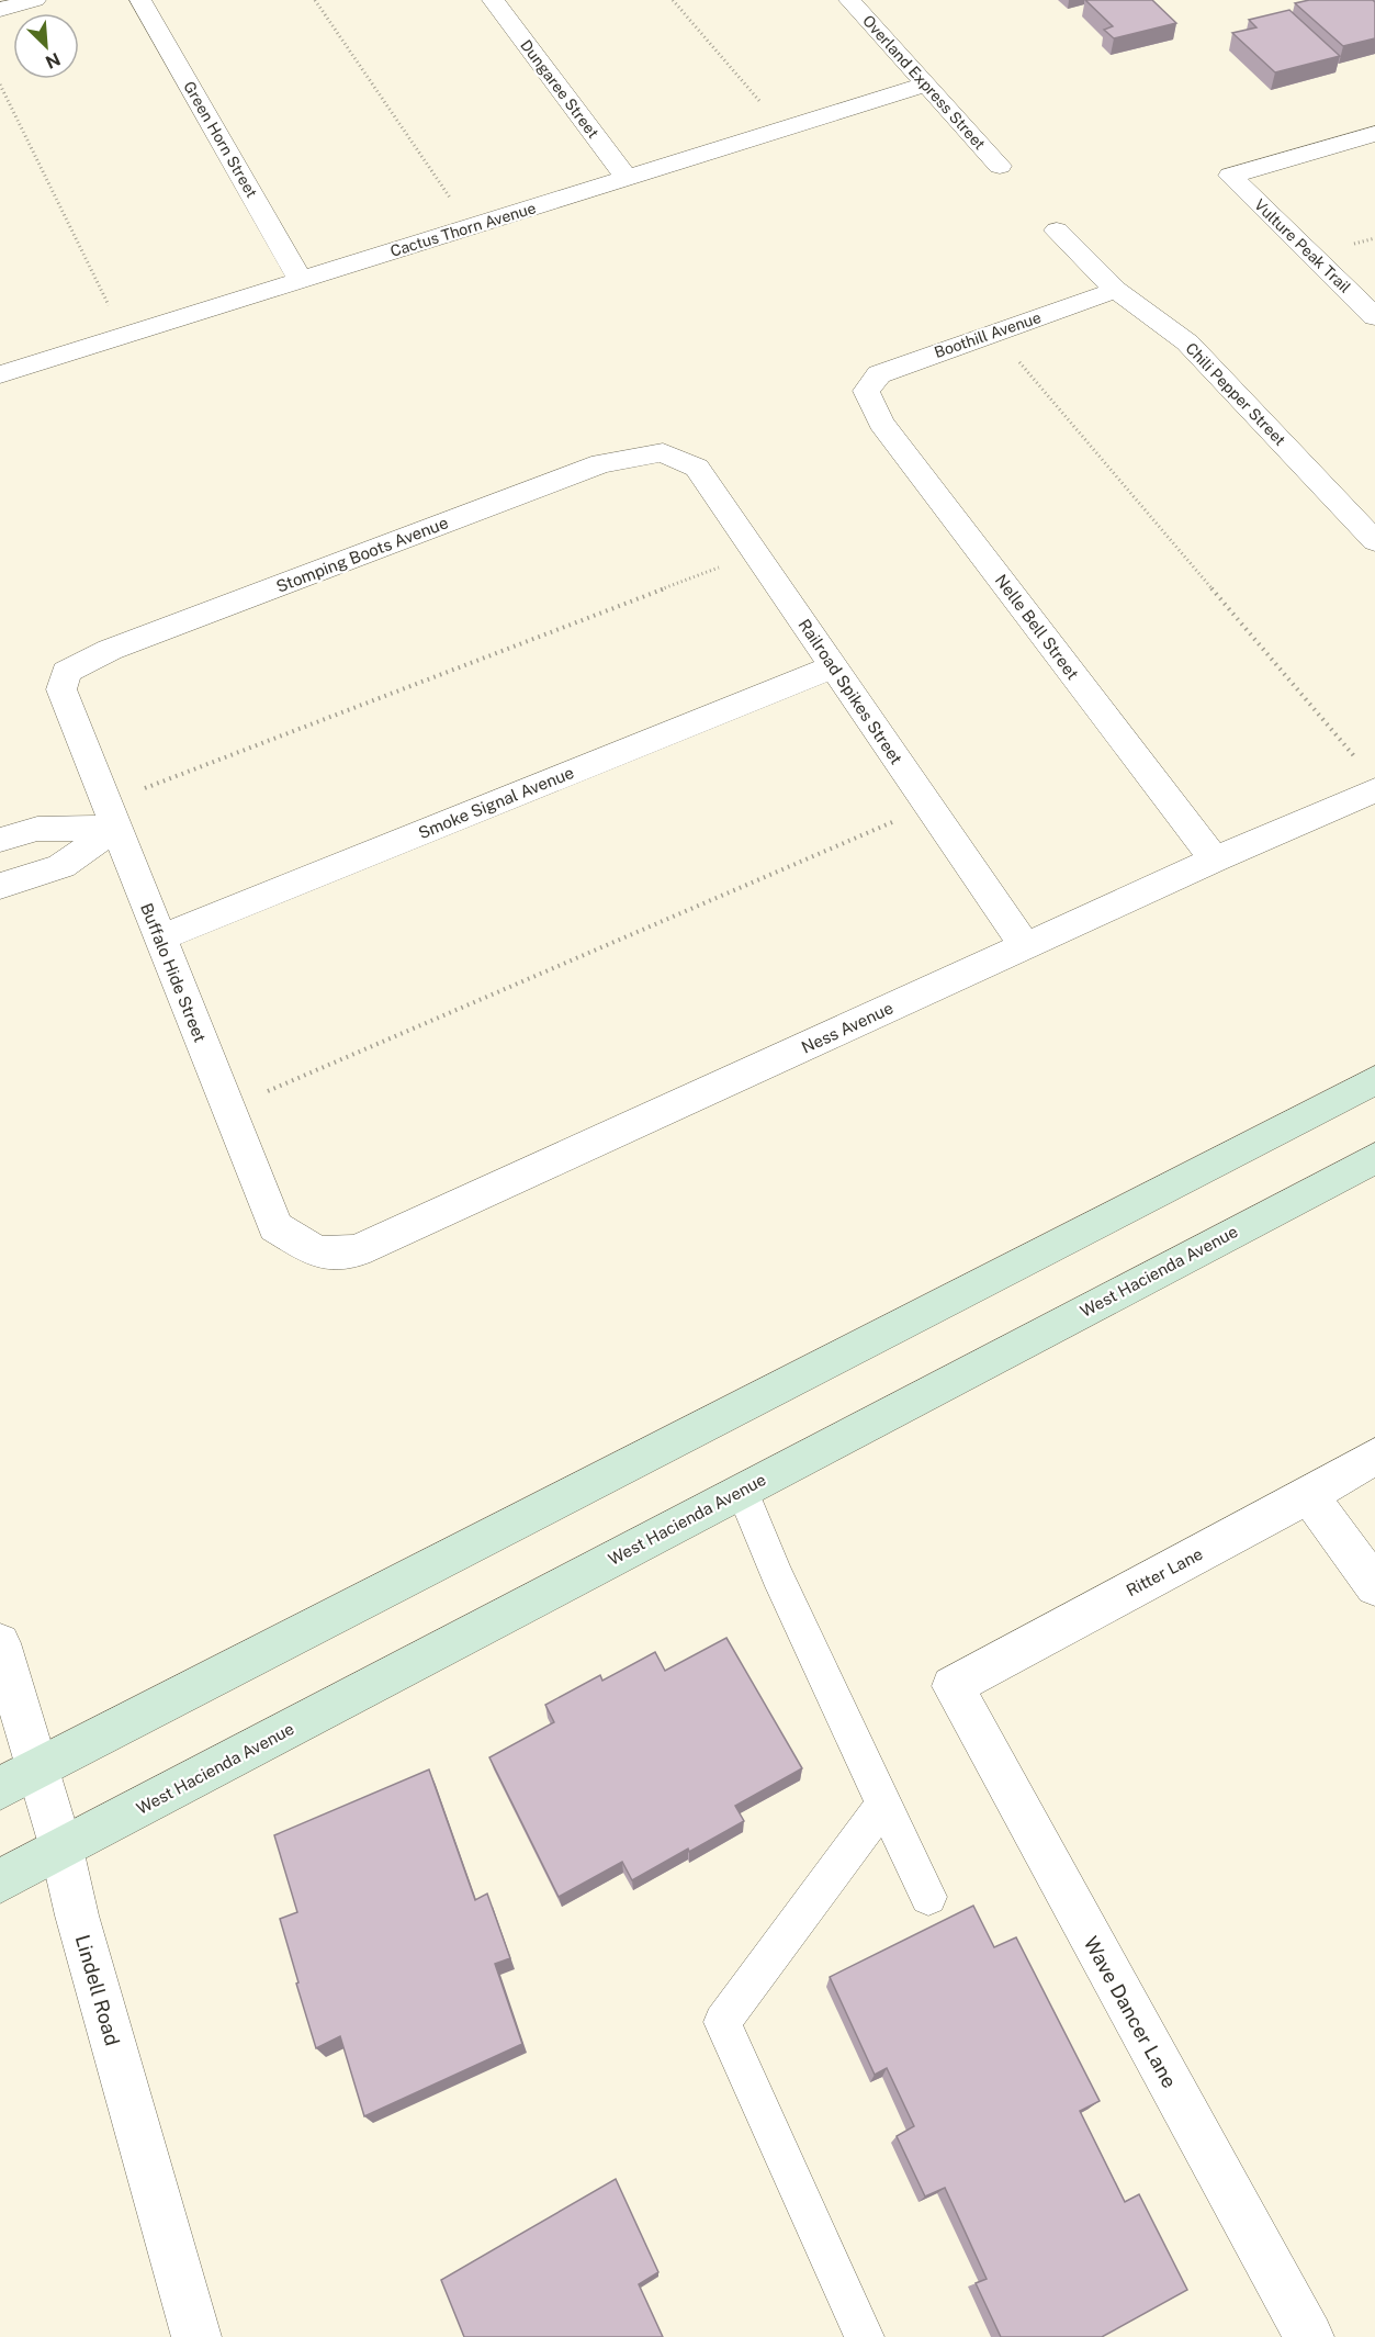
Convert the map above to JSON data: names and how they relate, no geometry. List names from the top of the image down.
{
  "streets": {
    "main road": ["West Hacienda Avenue"],
    "street": [
      "Overland Express Street",
      "Dungaree Street",
      "Green Horn Street",
      "Cactus Thorn Avenue",
      "Vulture Peak Trail",
      "Boothill Avenue",
      "Chili Pepper Street",
      "Stomping Boots Avenue",
      "Nelle Bell Street",
      "Railroad Spikes Street",
      "Smoke Signal Avenue",
      "Buffalo Hide Street",
      "Ness Avenue",
      "Ritter Lane",
      "Lindell Road",
      "Wave Dancer Lane"
    ]
  },
  "crossings": [
    ["Overland Express Street", "Cactus Thorn Avenue"],
    ["Dungaree Street", "Cactus Thorn Avenue"],
    ["Green Horn Street", "Cactus Thorn Avenue"],
    ["Boothill Avenue", "Chili Pepper Street"],
    ["Boothill Avenue", "Nelle Bell Street"],
    ["Stomping Boots Avenue", "Railroad Spikes Street"],
    ["Stomping Boots Avenue", "Buffalo Hide Street"],
    ["Nelle Bell Street", "Ness Avenue"],
    ["Railroad Spikes Street", "Smoke Signal Avenue"],
    ["Railroad Spikes Street", "Ness Avenue"],
    ["Smoke Signal Avenue", "Buffalo Hide Street"],
    ["Buffalo Hide Street", "Ness Avenue"],
    ["West Hacienda Avenue", "Lindell Road"],
    ["Ritter Lane", "Wave Dancer Lane"]
  ],
  "north": "bottom right"
}
